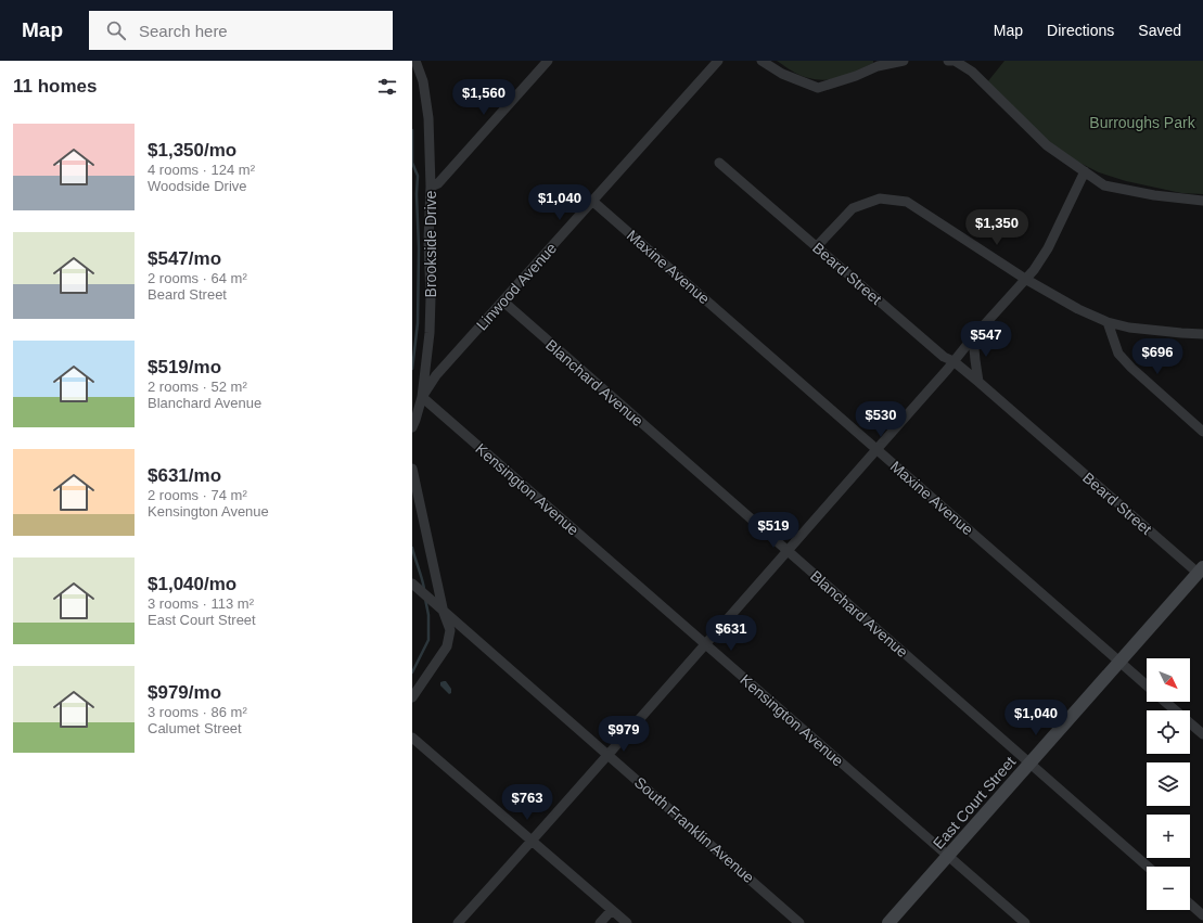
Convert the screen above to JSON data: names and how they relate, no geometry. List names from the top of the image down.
{
  "streets": {
    "main road": ["East Court Street"],
    "street": [
      "Brookside Drive",
      "Maxine Avenue",
      "Beard Street",
      "Linwood Avenue",
      "Blanchard Avenue",
      "Kensington Avenue",
      "South Franklin Avenue"
    ]
  },
  "crossings": [
    ["Brookside Drive", "Linwood Avenue"],
    ["Brookside Drive", "Kensington Avenue"],
    ["Maxine Avenue", "Linwood Avenue"],
    ["Maxine Avenue", "East Court Street"],
    ["Beard Street", "East Court Street"],
    ["Linwood Avenue", "Blanchard Avenue"],
    ["Linwood Avenue", "Kensington Avenue"],
    ["Blanchard Avenue", "East Court Street"],
    ["Kensington Avenue", "East Court Street"]
  ],
  "parks": ["Burroughs Park"],
  "north": "bottom right",
  "page": {
    "header": "Map",
    "search": "Search here",
    "nav": ["Map", "Directions", "Saved"],
    "heading": "11 homes",
    "price": [
      "$1,560",
      "$1,040",
      "$1,350",
      "$547",
      "$696",
      "$530",
      "$519",
      "$631",
      "$1,040",
      "$979",
      "$763"
    ],
    "list": [
      {
        "name": "$1,350/mo",
        "note": "4 rooms · 124 m² · Woodside Drive"
      },
      {
        "name": "$547/mo",
        "note": "2 rooms · 64 m² · Beard Street"
      },
      {
        "name": "$519/mo",
        "note": "2 rooms · 52 m² · Blanchard Avenue"
      },
      {
        "name": "$631/mo",
        "note": "2 rooms · 74 m² · Kensington Avenue"
      },
      {
        "name": "$1,040/mo",
        "note": "3 rooms · 113 m² · East Court Street"
      },
      {
        "name": "$979/mo",
        "note": "3 rooms · 86 m² · Calumet Street"
      }
    ],
    "map_buttons": ["+", "−"]
  }
}
